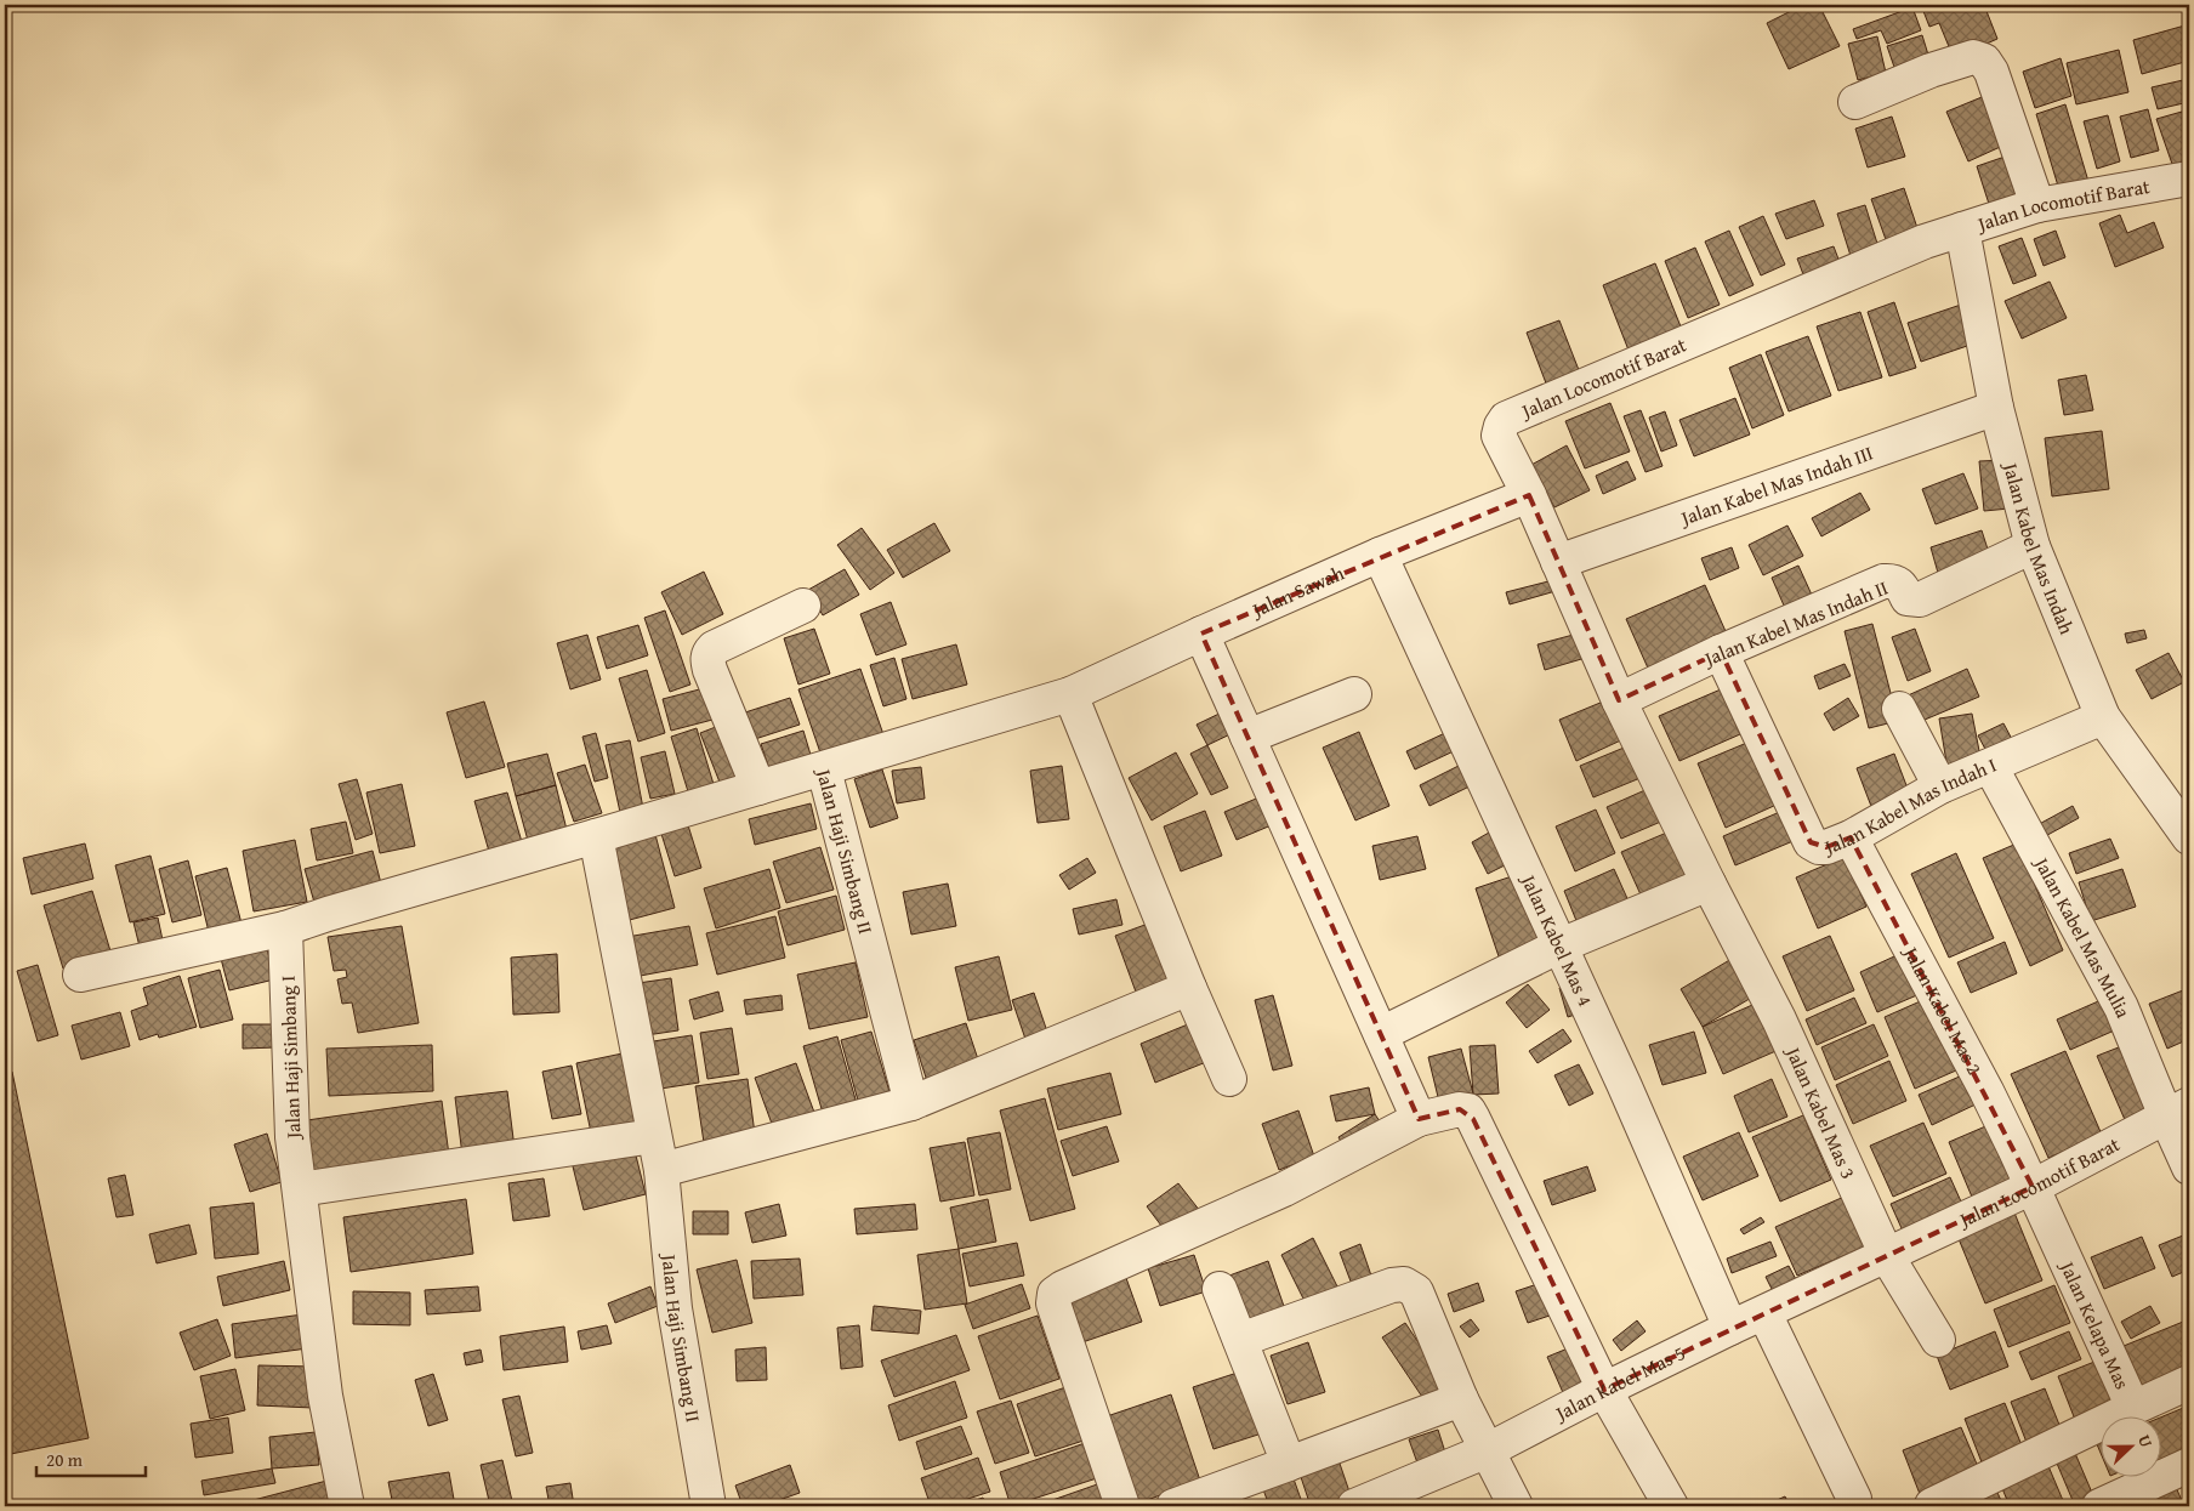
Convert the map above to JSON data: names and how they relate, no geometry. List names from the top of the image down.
{
  "streets": {
    "street": [
      "Jalan Locomotif Barat",
      "Jalan Kabel Mas Indah III",
      "Jalan Kabel Mas Indah",
      "Jalan Sawah",
      "Jalan Kabel Mas Indah II",
      "Jalan Kabel Mas Indah I",
      "Jalan Haji Simbang II",
      "Jalan Kabel Mas Mulia",
      "Jalan Kabel Mas 4",
      "Jalan Kabel Mas 2",
      "Jalan Haji Simbang I",
      "Jalan Kabel Mas 3",
      "Jalan Kelapa Mas",
      "Jalan Kabel Mas 5"
    ]
  },
  "crossings": [
    ["Jalan Locomotif Barat", "Jalan Kabel Mas Indah III"],
    ["Jalan Locomotif Barat", "Jalan Kabel Mas Indah"],
    ["Jalan Locomotif Barat", "Jalan Sawah"],
    ["Jalan Locomotif Barat", "Jalan Kabel Mas Indah II"],
    ["Jalan Locomotif Barat", "Jalan Kabel Mas Mulia"],
    ["Jalan Locomotif Barat", "Jalan Kabel Mas 2"],
    ["Jalan Locomotif Barat", "Jalan Kabel Mas 3"],
    ["Jalan Locomotif Barat", "Jalan Kelapa Mas"],
    ["Jalan Locomotif Barat", "Jalan Kabel Mas 5"],
    ["Jalan Kabel Mas Indah III", "Jalan Kabel Mas Indah"],
    ["Jalan Kabel Mas Indah", "Jalan Kabel Mas Indah II"],
    ["Jalan Kabel Mas Indah", "Jalan Kabel Mas Indah I"],
    ["Jalan Sawah", "Jalan Haji Simbang II"],
    ["Jalan Sawah", "Jalan Kabel Mas 4"],
    ["Jalan Kabel Mas Indah II", "Jalan Kabel Mas Indah I"],
    ["Jalan Kabel Mas Indah I", "Jalan Kabel Mas Mulia"],
    ["Jalan Kabel Mas Indah I", "Jalan Kabel Mas 2"],
    ["Jalan Kabel Mas 4", "Jalan Kabel Mas 5"],
    ["Jalan Kabel Mas 2", "Jalan Kelapa Mas"],
    ["Jalan Kabel Mas 3", "Jalan Kabel Mas 5"]
  ],
  "scale_bar": "20 m",
  "north": "right"
}
